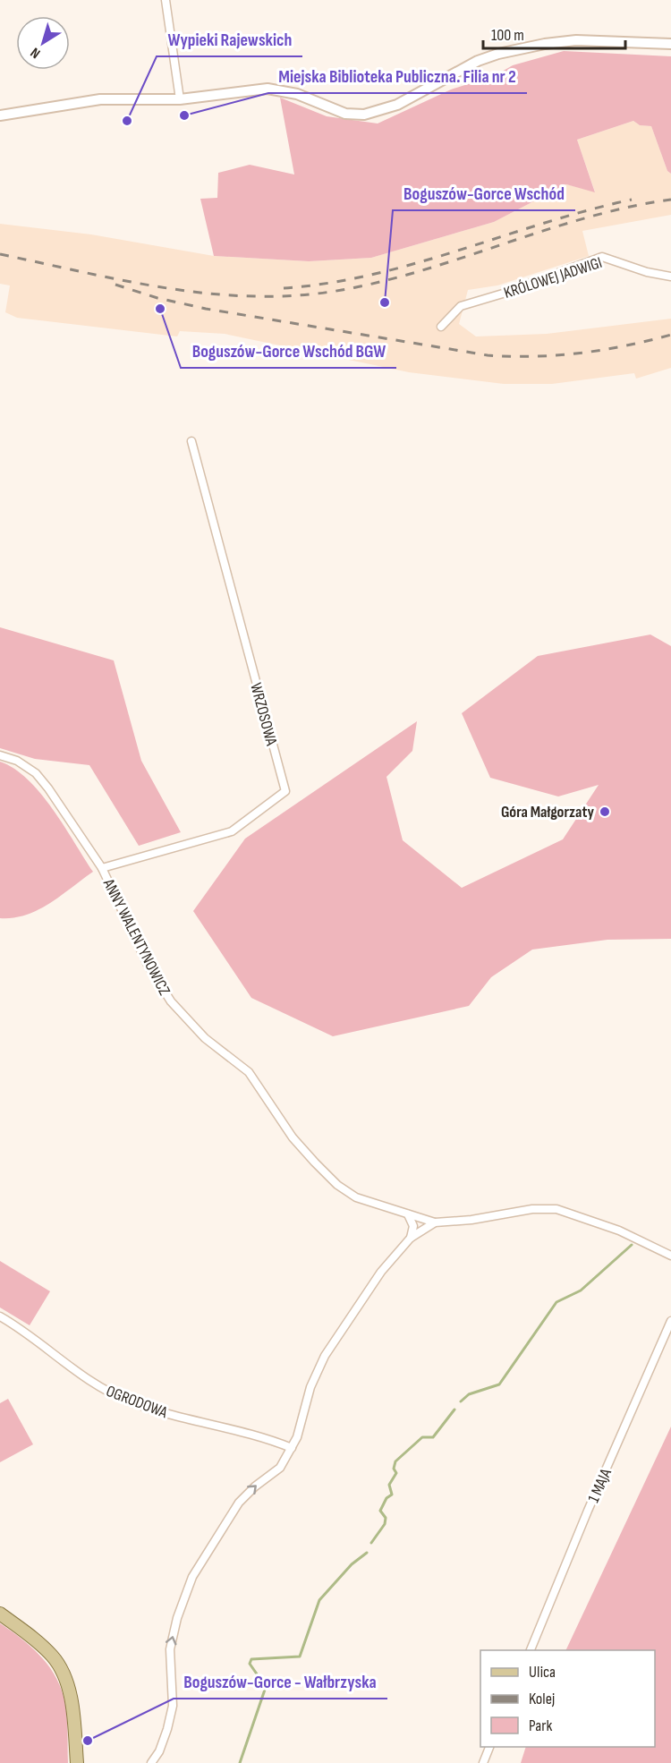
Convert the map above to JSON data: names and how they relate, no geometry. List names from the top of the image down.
{
  "streets": {
    "street": [
      "KRÓLOWEJ JADWIGI",
      "WRZOSOWA",
      "ANNY WALENTYNOWICZ",
      "OGRODOWA",
      "1 MAJA"
    ]
  },
  "crossings": [
    ["WRZOSOWA", "ANNY WALENTYNOWICZ"]
  ],
  "places": [
    "Miejska Biblioteka Publiczna. Filia nr 2",
    "Wypieki Rajewskich",
    "Boguszów-Gorce Wschód",
    "Boguszów-Gorce Wschód BGW",
    "Góra Małgorzaty",
    "Boguszów-Gorce - Wałbrzyska"
  ],
  "legend": ["Ulica", "Kolej", "Park"],
  "scale_bar": "100 m",
  "north": "bottom left"
}
